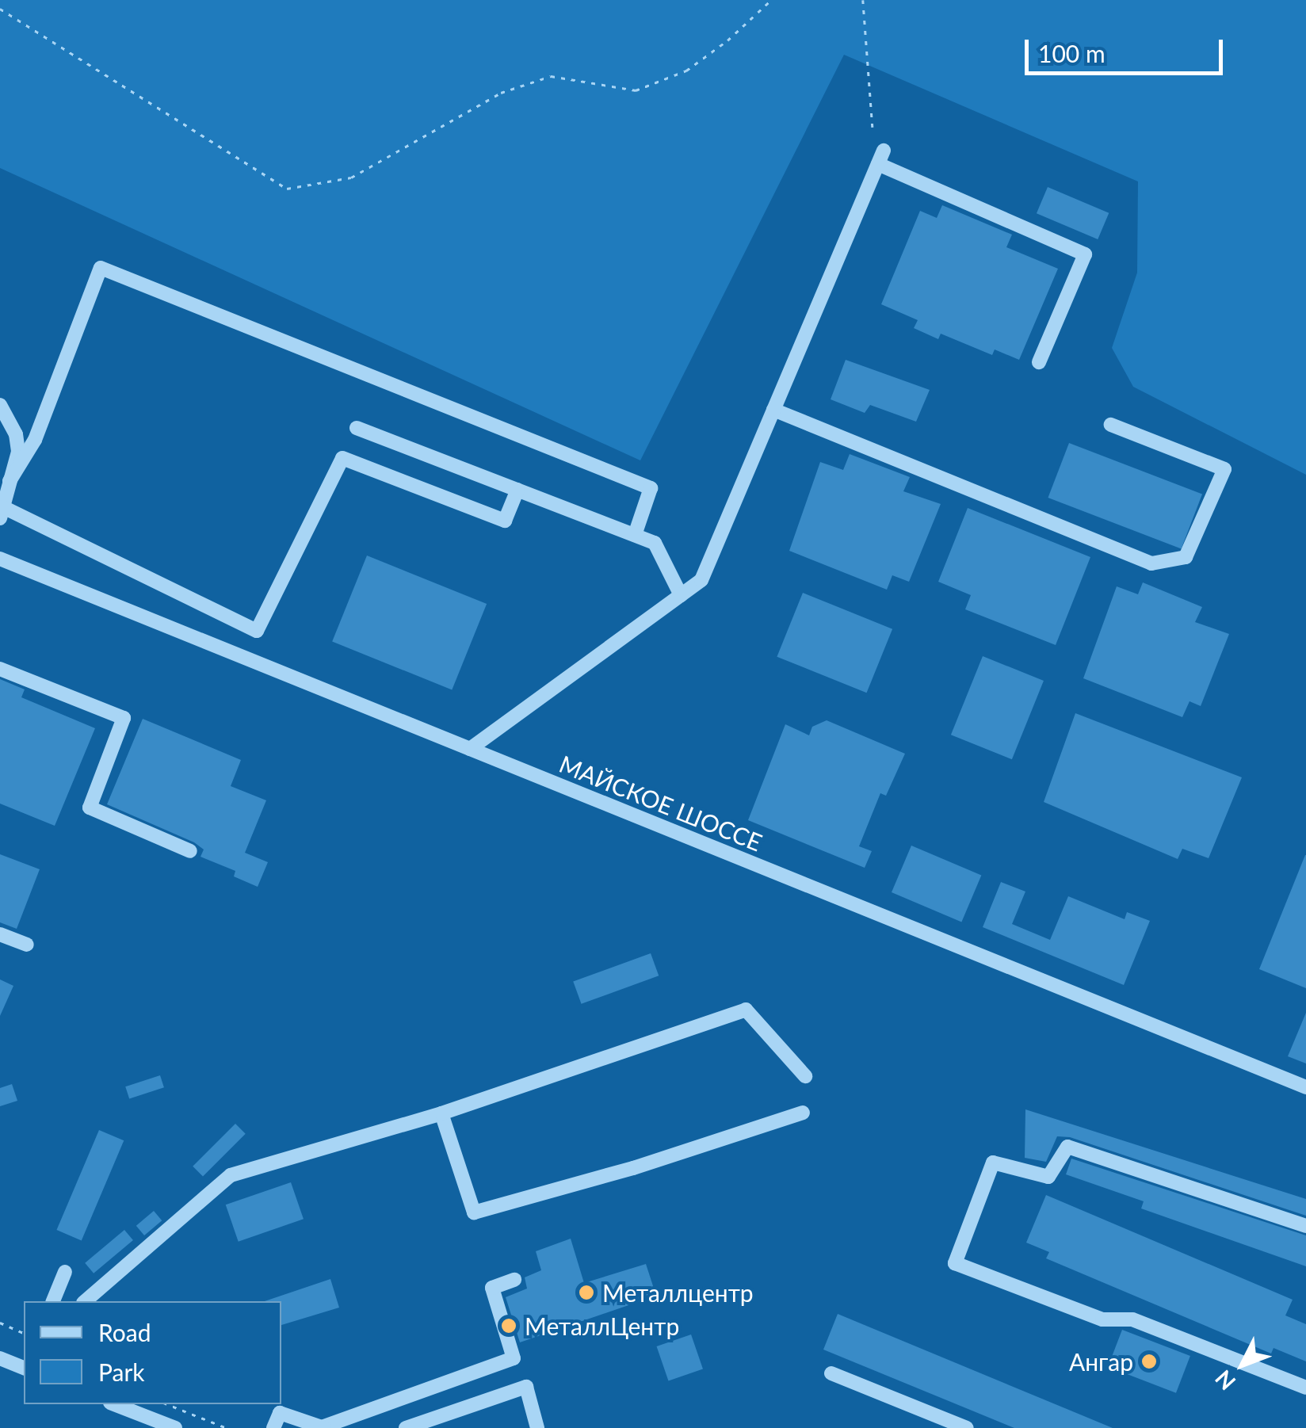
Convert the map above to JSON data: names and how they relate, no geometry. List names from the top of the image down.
{
  "streets": {
    "street": ["МАЙСКОЕ ШОССЕ"]
  },
  "places": ["Металлцентр", "МеталлЦентр", "Ангар"],
  "legend": ["Road", "Park"],
  "scale_bar": "100 m",
  "north": "bottom left"
}
